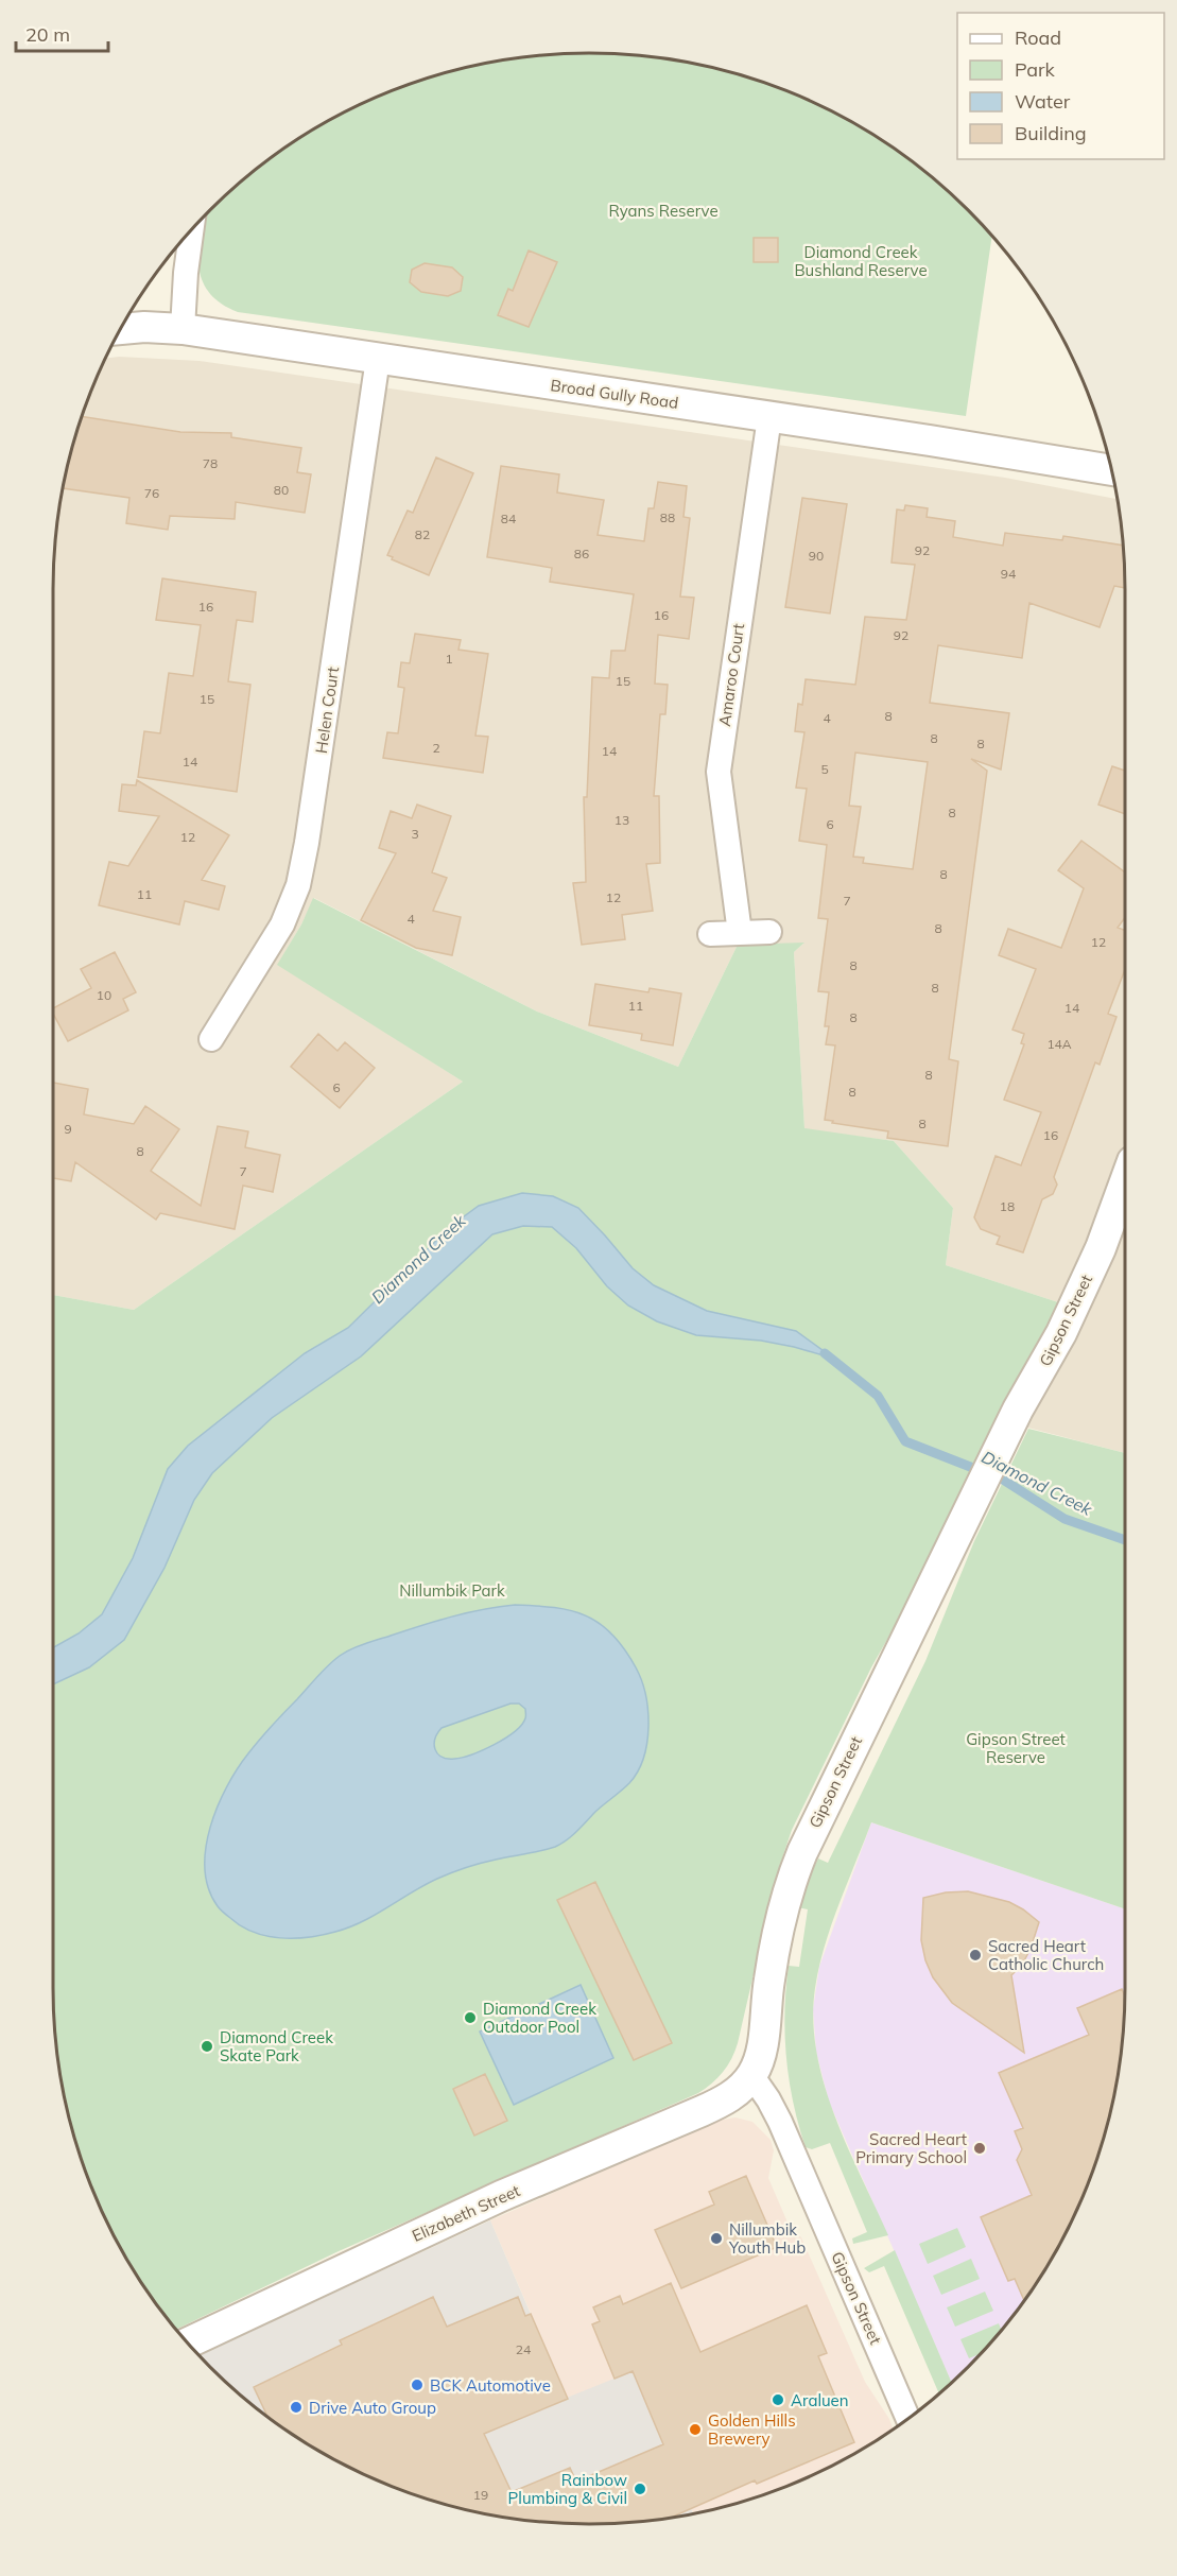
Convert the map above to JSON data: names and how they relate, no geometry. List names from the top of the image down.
{
  "streets": {
    "street": [
      "Broad Gully Road",
      "Amaroo Court",
      "Helen Court",
      "Gipson Street",
      "Elizabeth Street"
    ]
  },
  "crossings": [
    ["Broad Gully Road", "Amaroo Court"],
    ["Broad Gully Road", "Helen Court"],
    ["Gipson Street", "Elizabeth Street"]
  ],
  "water": ["Diamond Creek"],
  "parks": [
    "Ryans Reserve",
    "Diamond Creek Bushland Reserve",
    "Nillumbik Park",
    "Gipson Street Reserve"
  ],
  "places": [
    "Sacred Heart Catholic Church",
    "Diamond Creek Outdoor Pool",
    "Diamond Creek Skate Park",
    "Sacred Heart Primary School",
    "Nillumbik Youth Hub",
    "BCK Automotive",
    "Araluen",
    "Drive Auto Group",
    "Golden Hills Brewery",
    "Rainbow Plumbing & Civil"
  ],
  "house_numbers": [
    "78",
    "80",
    "76",
    "88",
    "84",
    "82",
    "92",
    "86",
    "90",
    "94",
    "16",
    "16",
    "92",
    "1",
    "15",
    "15",
    "8",
    "4",
    "8",
    "8",
    "2",
    "14",
    "14",
    "5",
    "8",
    "13",
    "6",
    "3",
    "12",
    "8",
    "11",
    "12",
    "7",
    "4",
    "8",
    "12",
    "8",
    "8",
    "10",
    "11",
    "14",
    "8",
    "14A",
    "8",
    "6",
    "8",
    "8",
    "9",
    "16",
    "8",
    "7",
    "18",
    "24",
    "19"
  ],
  "legend": [
    "Road",
    "Park",
    "Water",
    "Building"
  ],
  "scale_bar": "20 m"
}
